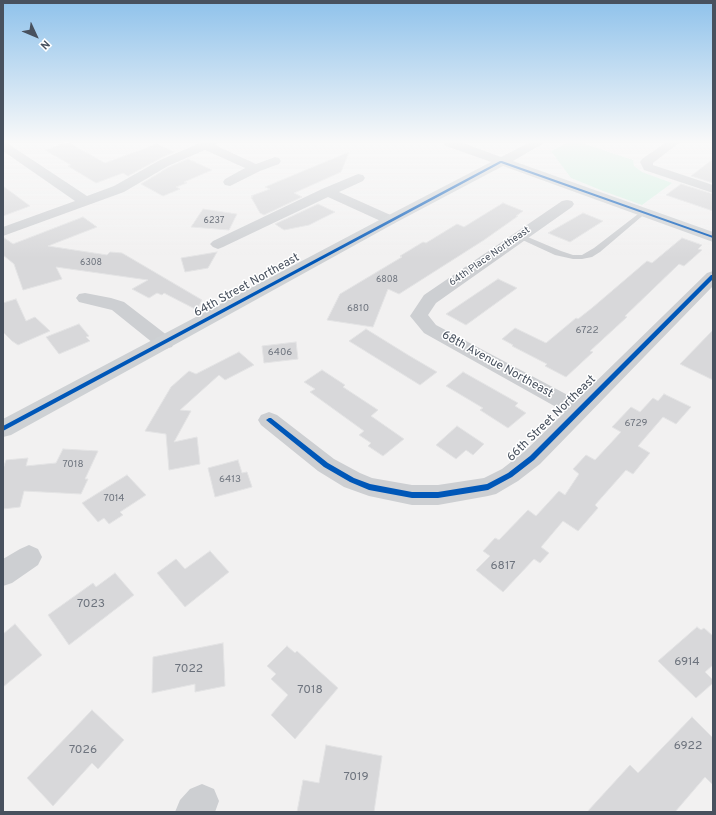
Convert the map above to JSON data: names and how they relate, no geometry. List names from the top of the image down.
{
  "streets": {
    "main road": ["64th Street Northeast"],
    "street": ["64th Place Northeast", "68th Avenue Northeast", "66th Street Northeast"]
  },
  "crossings": [
    ["64th Place Northeast", "68th Avenue Northeast"],
    ["68th Avenue Northeast", "66th Street Northeast"]
  ],
  "house_numbers": [
    "6237",
    "6308",
    "6808",
    "6810",
    "6722",
    "6406",
    "6729",
    "7018",
    "6413",
    "7014",
    "6817",
    "7023",
    "6914",
    "7022",
    "7018",
    "6922",
    "7026",
    "7019"
  ],
  "north": "bottom right"
}
